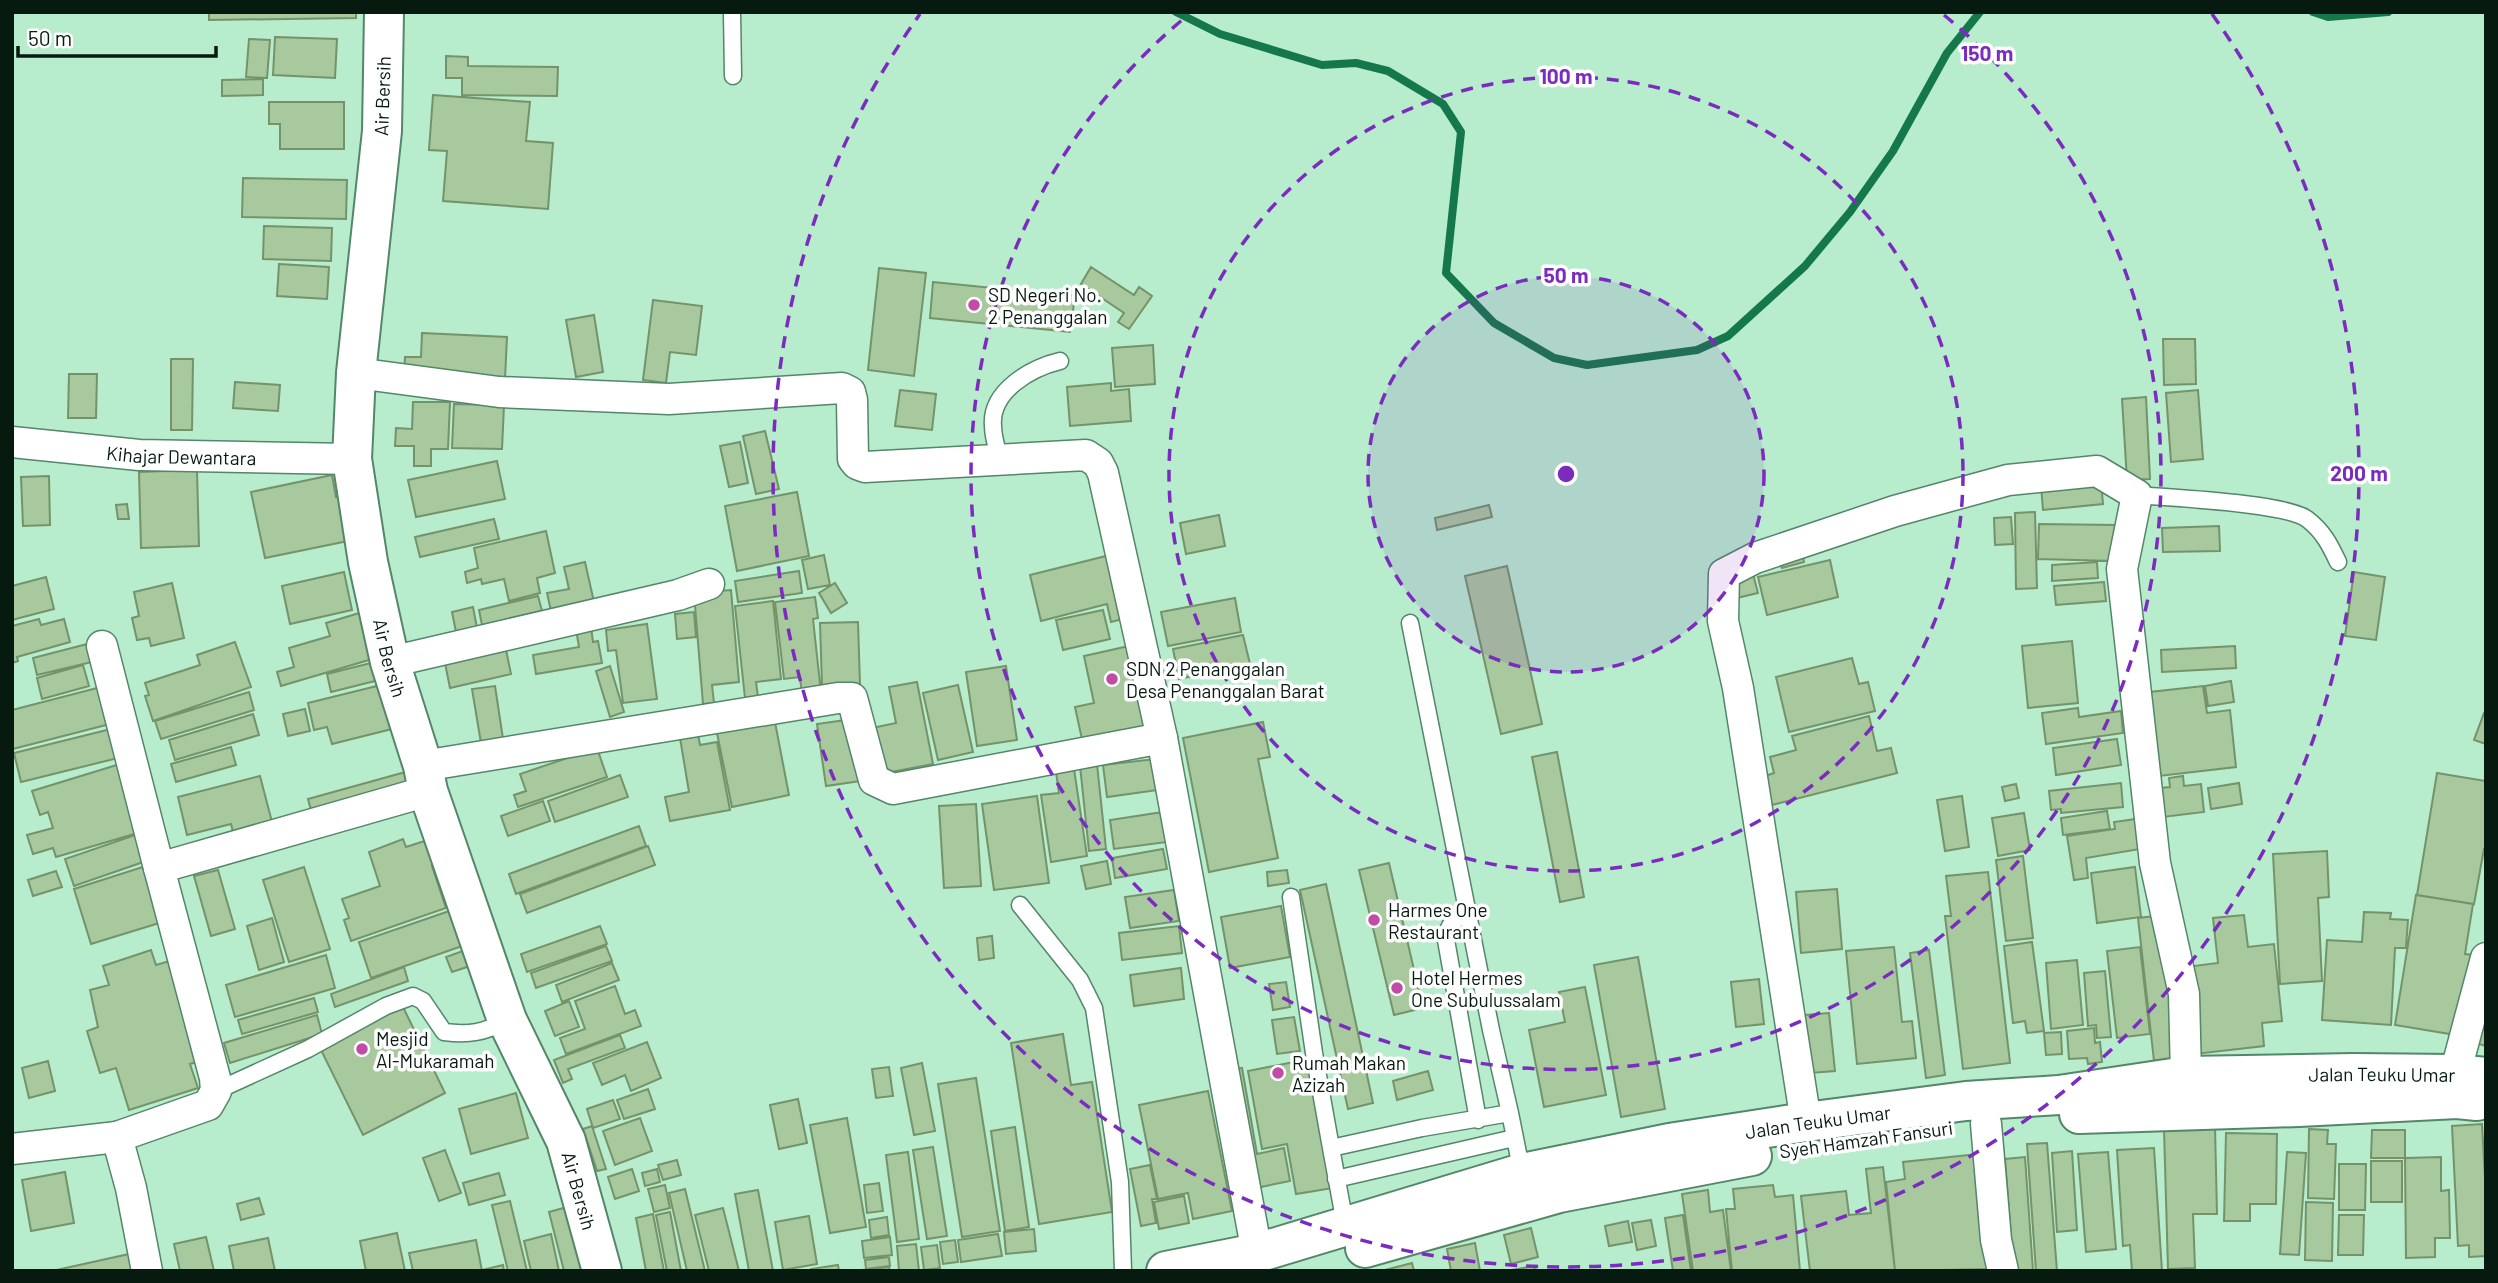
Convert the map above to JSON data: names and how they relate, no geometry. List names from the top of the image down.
{
  "streets": {
    "main road": ["Air Bersih", "Jalan Teuku Umar", "Syeh Hamzah Fansuri"],
    "street": ["Kihajar Dewantara"]
  },
  "crossings": [
    ["Air Bersih", "Kihajar Dewantara"],
    ["Jalan Teuku Umar", "Syeh Hamzah Fansuri"]
  ],
  "places": [
    "SD Negeri No. 2 Penanggalan",
    "SDN 2 Penanggalan Desa Penanggalan Barat",
    "Harmes One Restaurant",
    "Hotel Hermes One Subulussalam",
    "Mesjid Al-Mukaramah",
    "Rumah Makan Azizah"
  ],
  "scale_bar": "50 m",
  "rings": [
    "150 m",
    "100 m",
    "50 m",
    "200 m"
  ]
}
